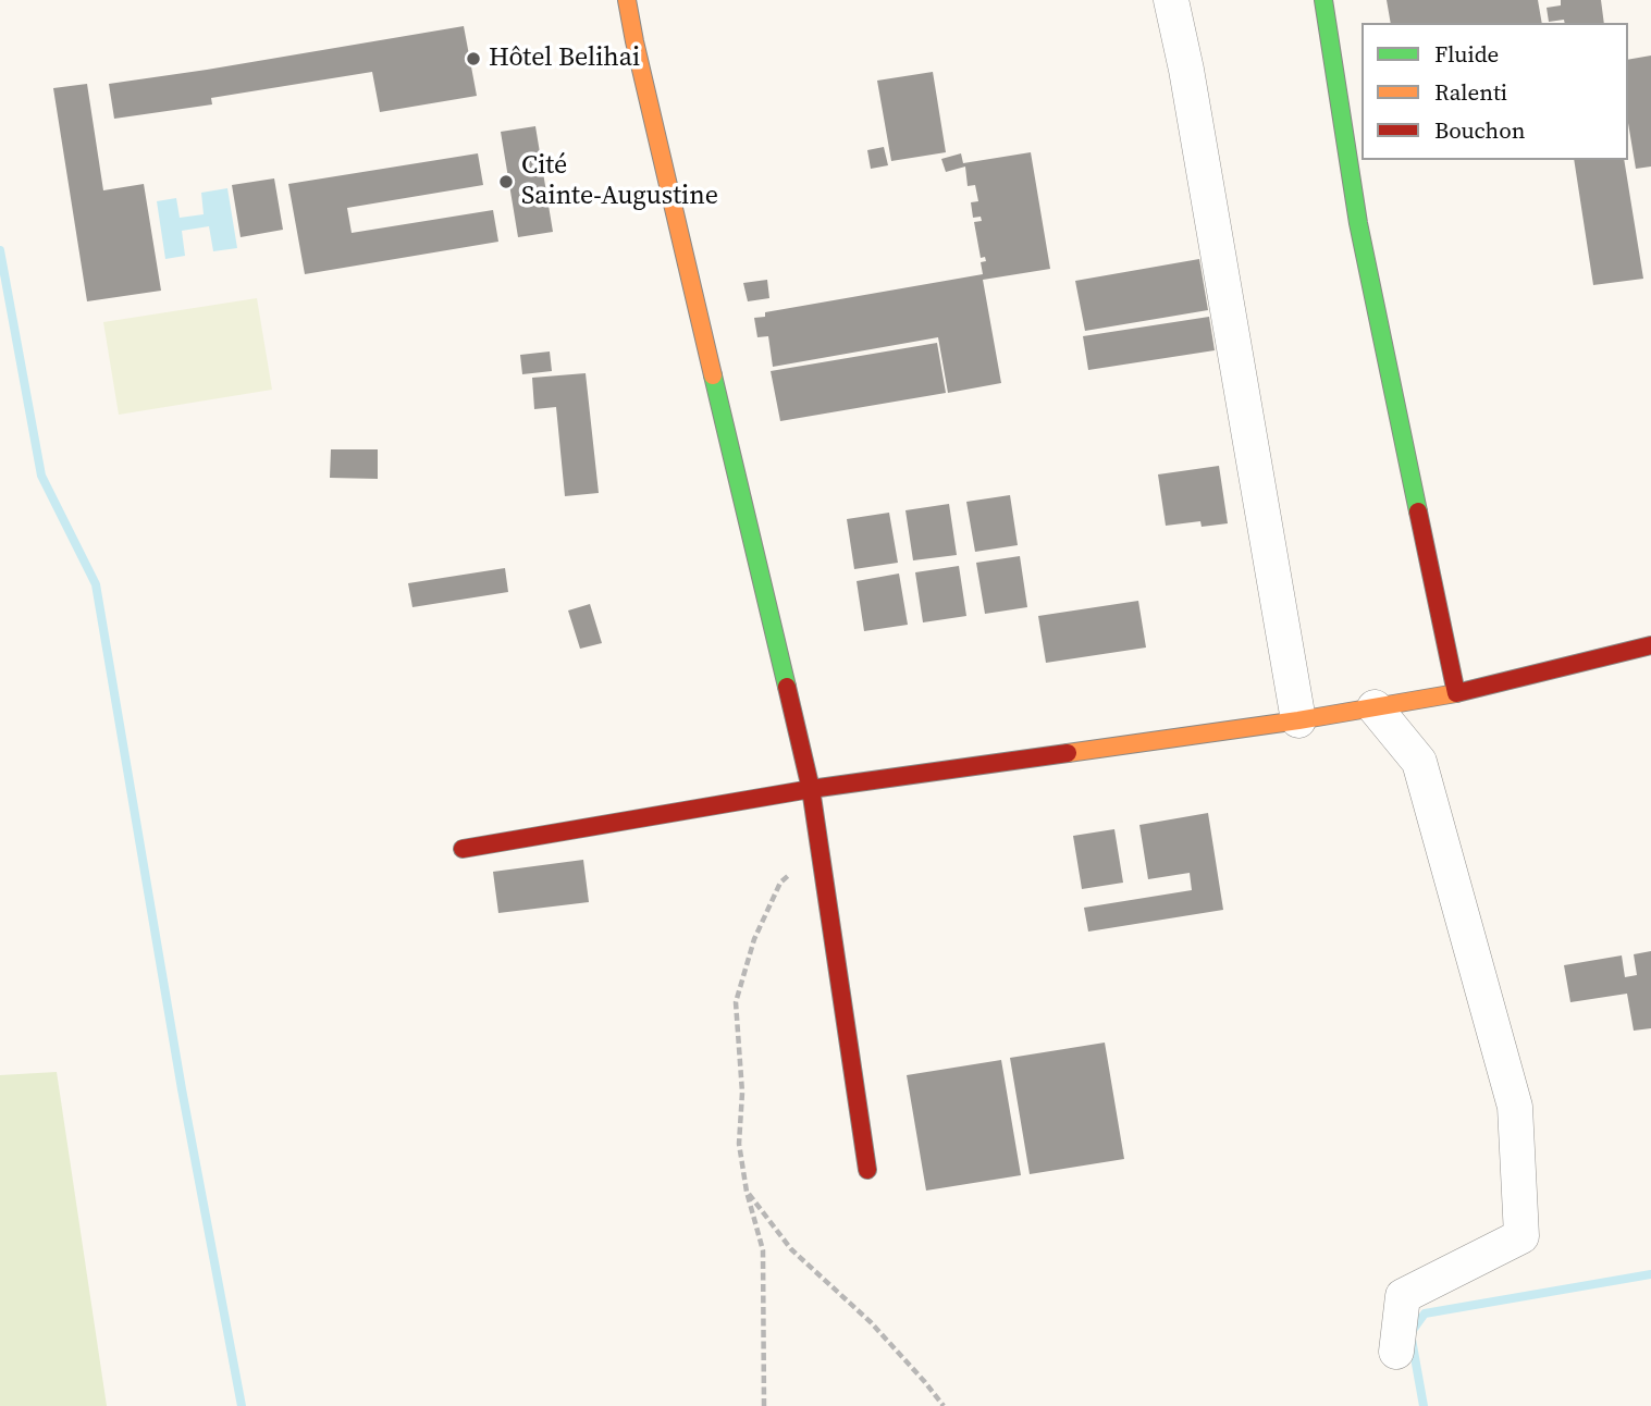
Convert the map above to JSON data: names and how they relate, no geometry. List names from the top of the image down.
{
  "places": ["Hôtel Belihai", "Cité Sainte-Augustine"],
  "legend": ["Fluide", "Ralenti", "Bouchon"]
}
